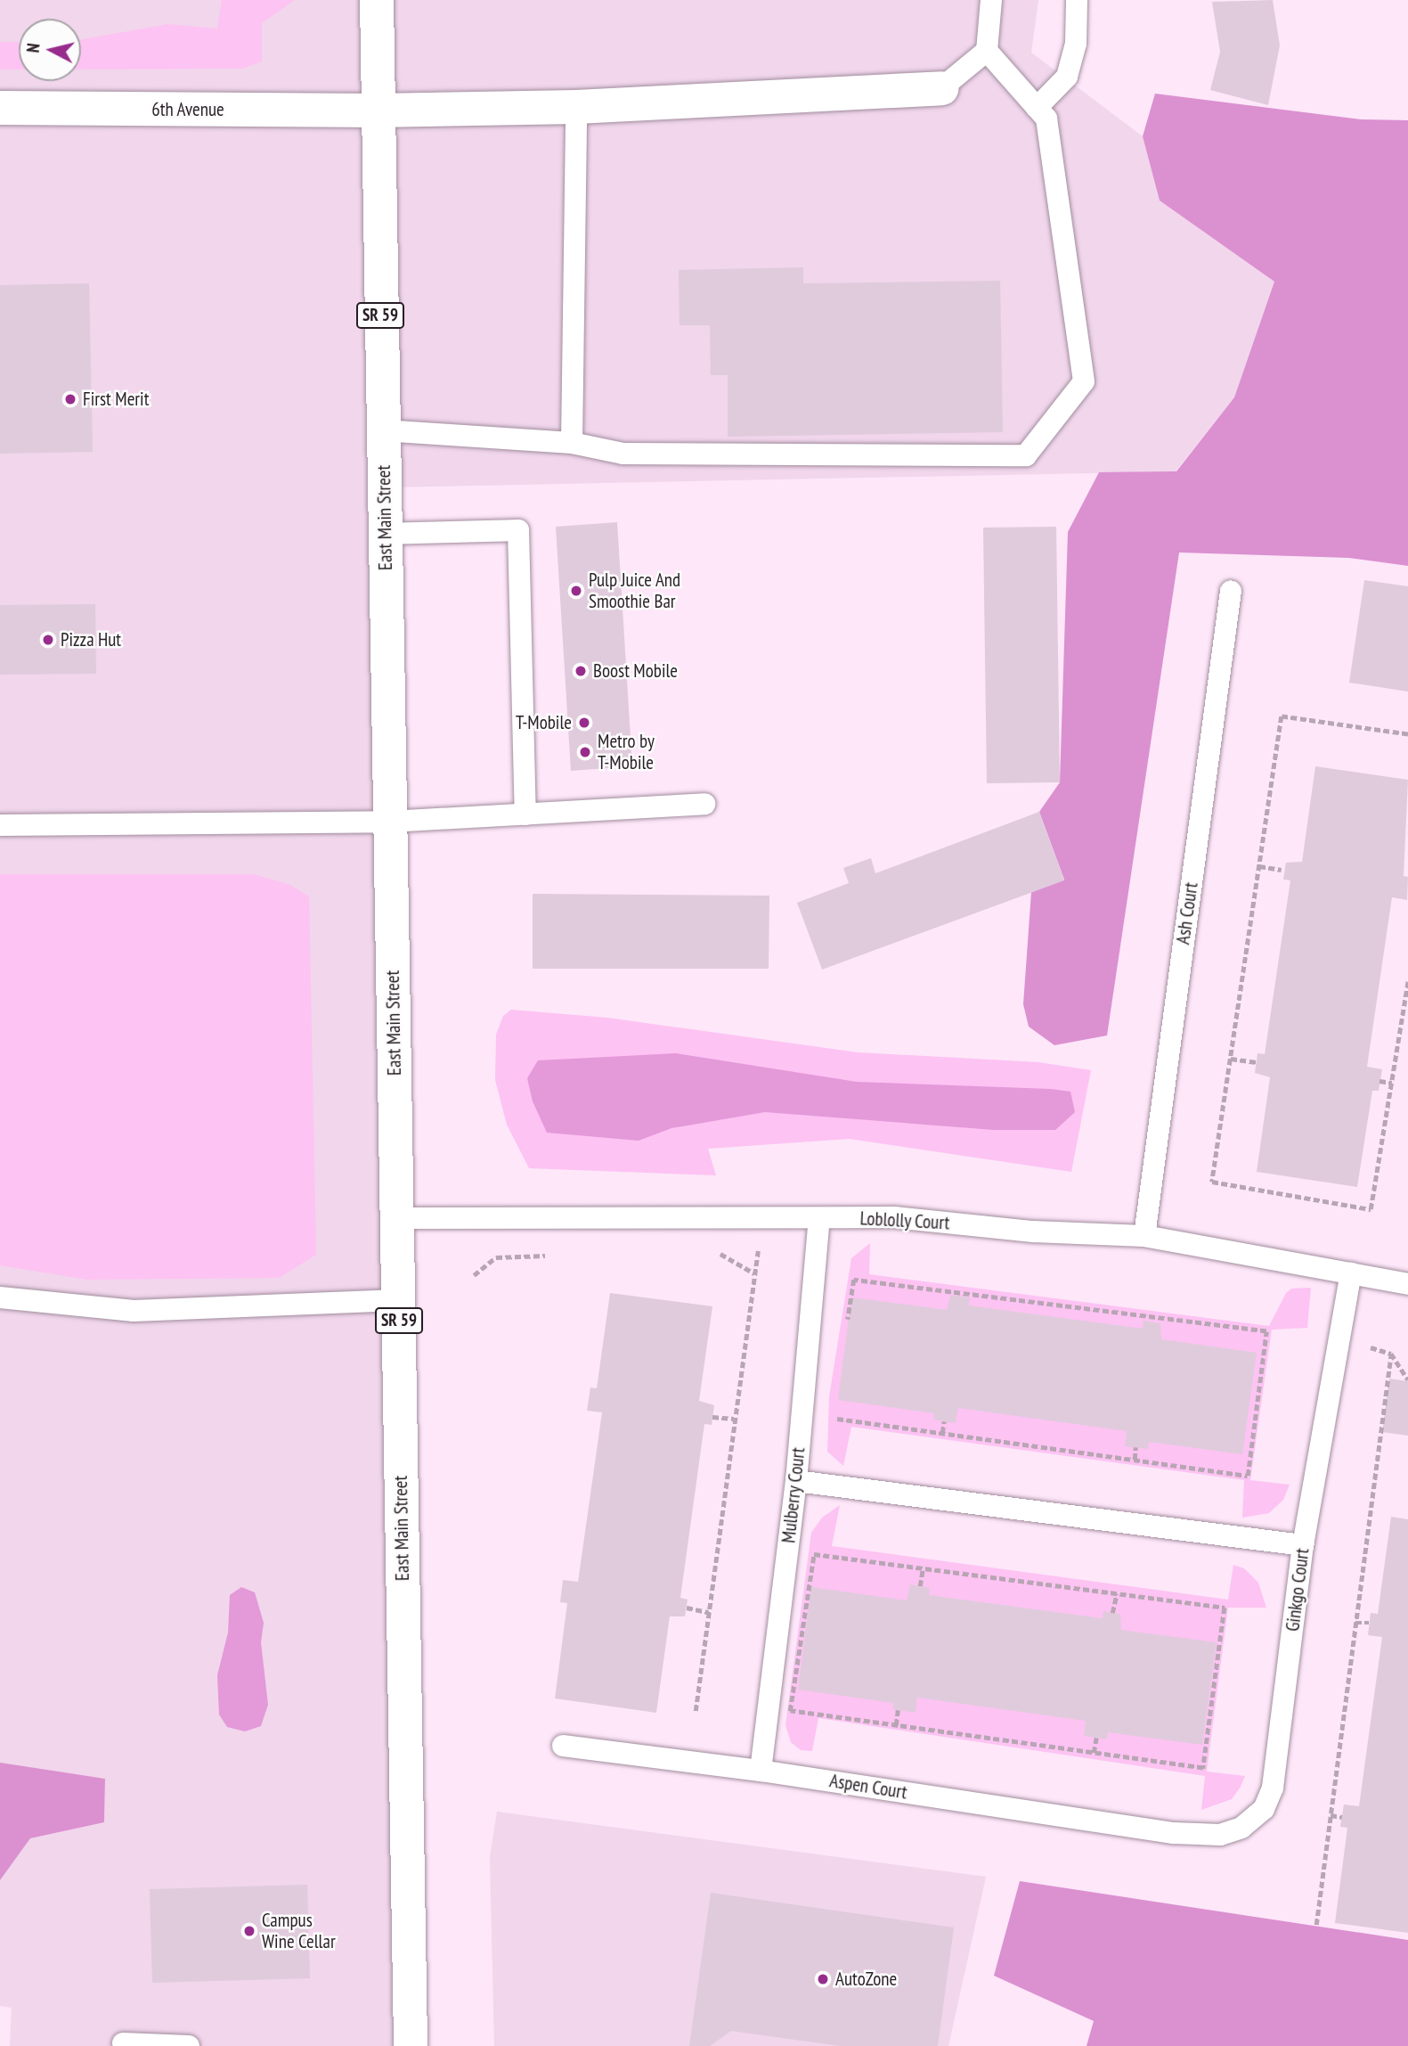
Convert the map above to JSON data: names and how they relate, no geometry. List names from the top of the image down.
{
  "streets": {
    "main road": ["6th Avenue", "SR 59", "East Main Street"],
    "lane": [
      "Ash Court",
      "Loblolly Court",
      "Mulberry Court",
      "Ginkgo Court",
      "Aspen Court"
    ]
  },
  "crossings": [
    ["6th Avenue", "East Main Street"],
    ["East Main Street", "Loblolly Court"],
    ["Ash Court", "Loblolly Court"],
    ["Loblolly Court", "Mulberry Court"],
    ["Loblolly Court", "Ginkgo Court"],
    ["Mulberry Court", "Aspen Court"],
    ["Ginkgo Court", "Aspen Court"]
  ],
  "places": [
    "First Merit",
    "Pulp Juice And Smoothie Bar",
    "Pizza Hut",
    "Boost Mobile",
    "T-Mobile",
    "Metro by T-Mobile",
    "Campus Wine Cellar",
    "AutoZone"
  ],
  "north": "left"
}
